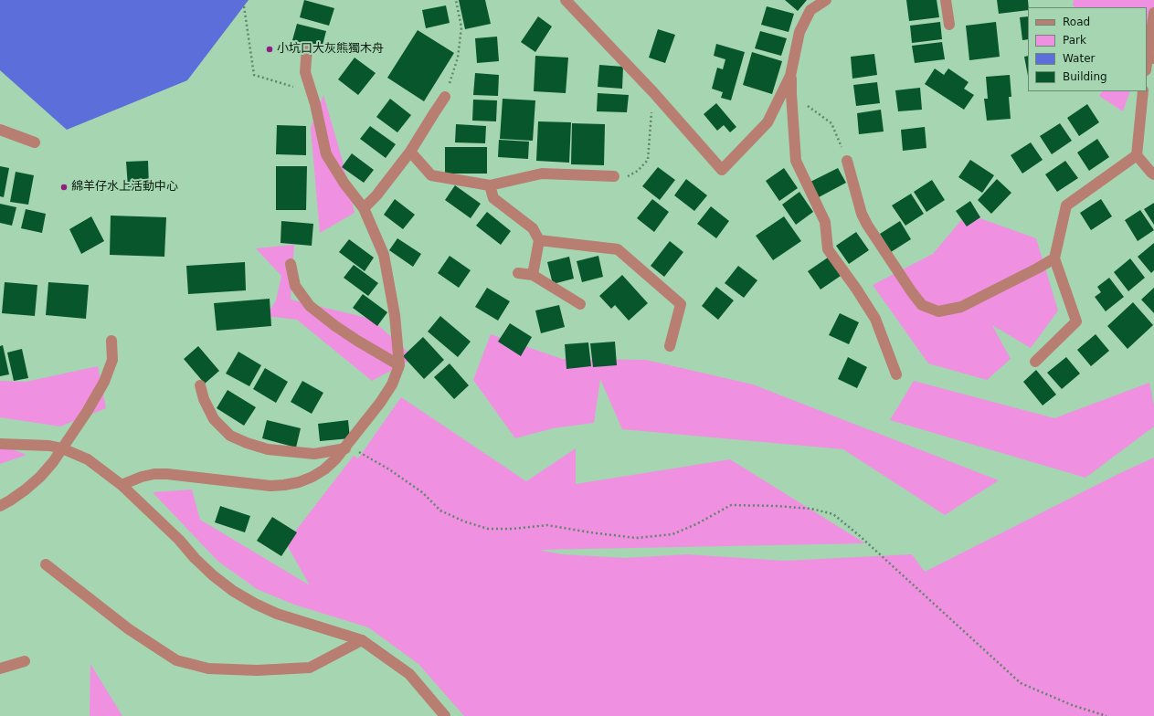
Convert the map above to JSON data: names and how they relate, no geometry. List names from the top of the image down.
{
  "places": ["小坑口大灰熊獨木舟", "綿羊仔水上活動中心"],
  "legend": [
    "Road",
    "Park",
    "Water",
    "Building"
  ]
}
